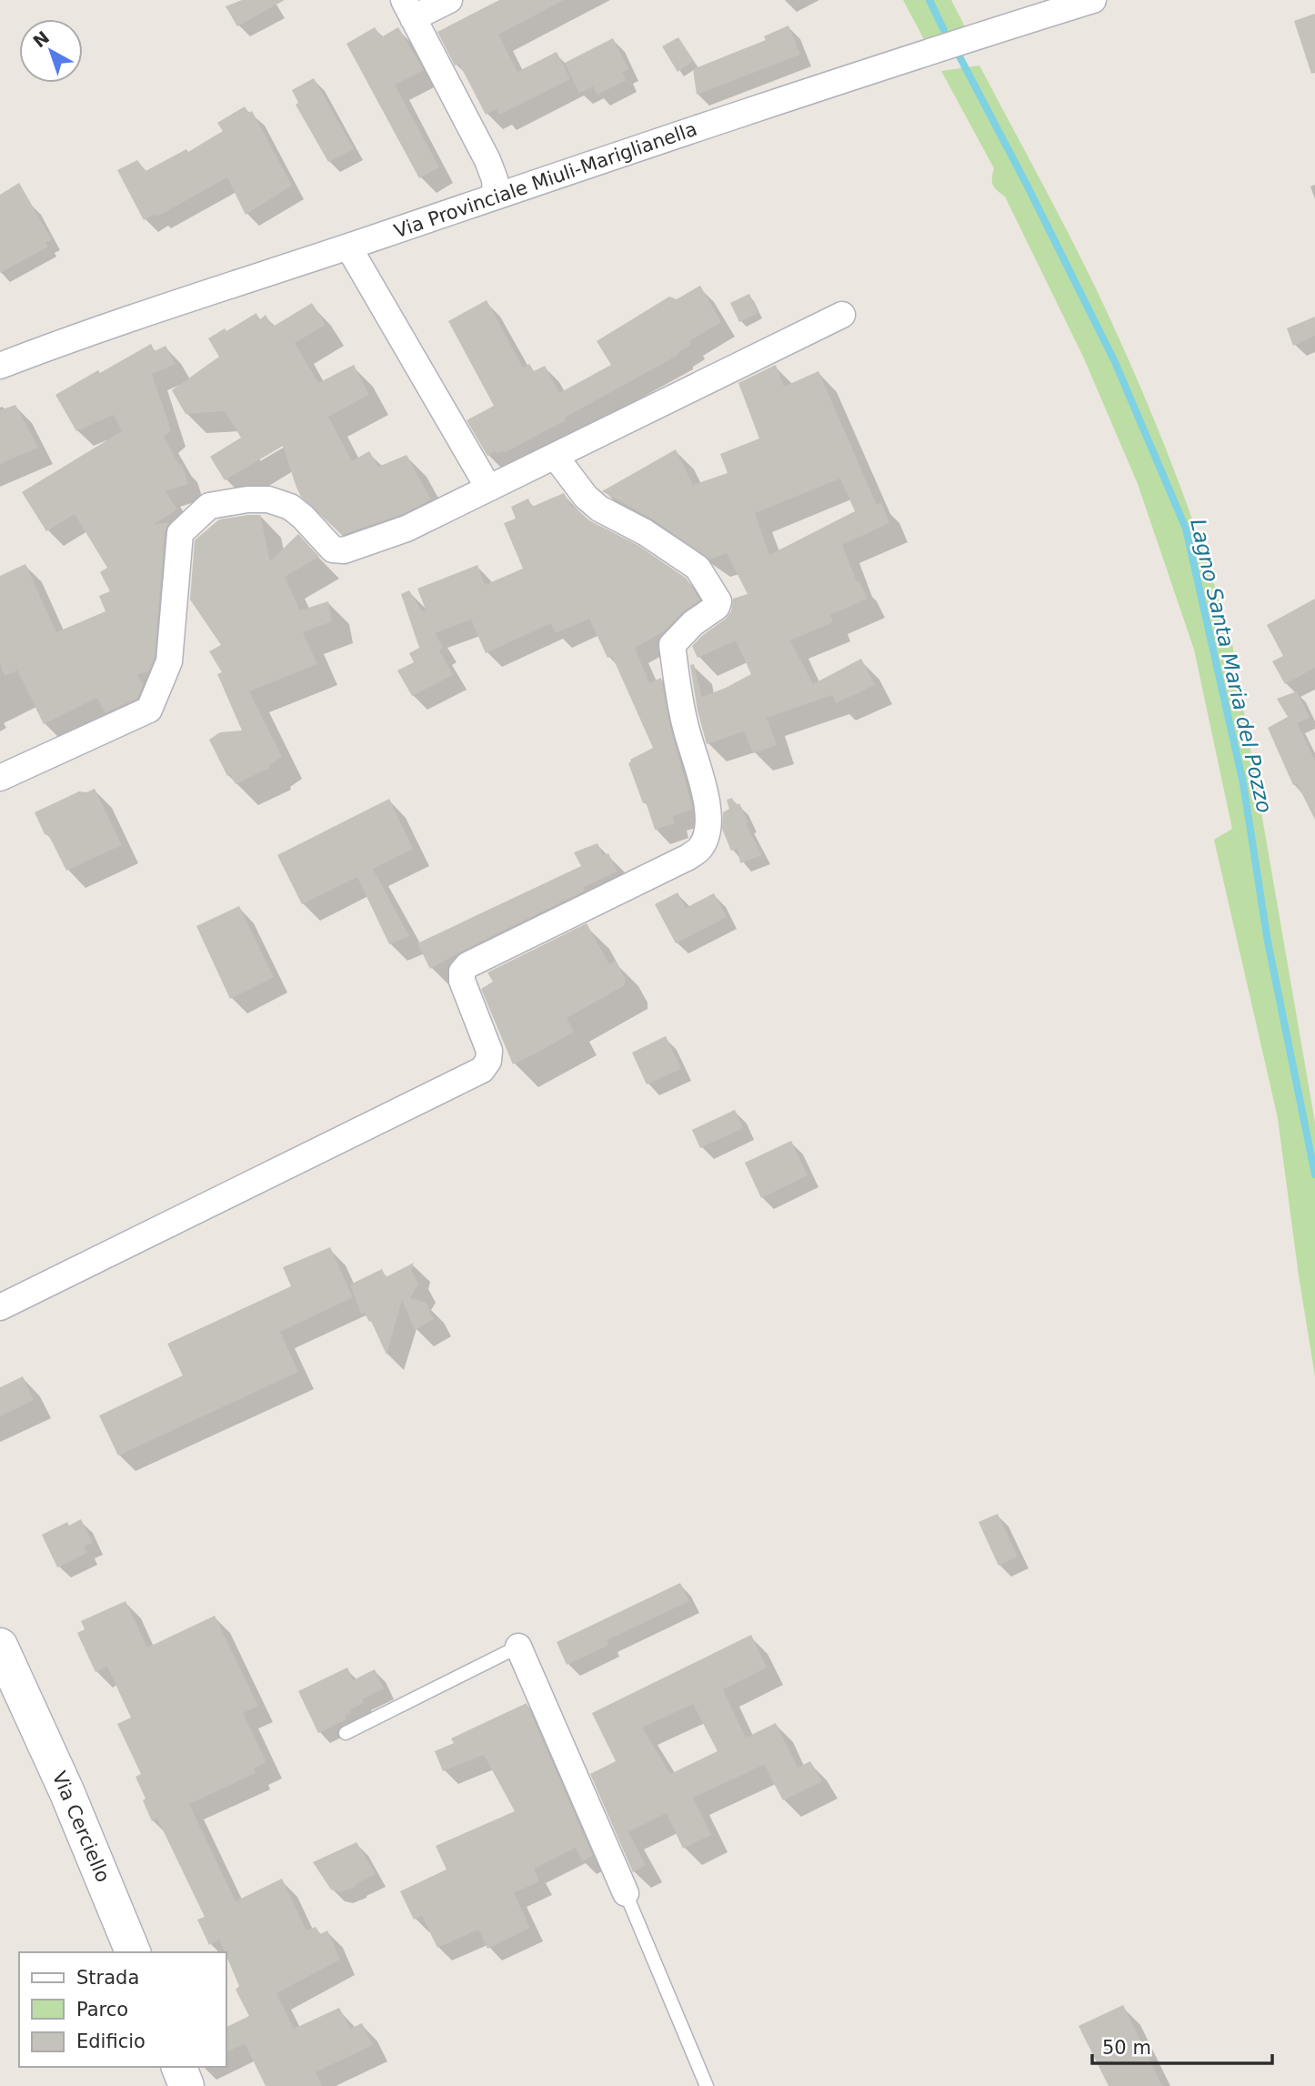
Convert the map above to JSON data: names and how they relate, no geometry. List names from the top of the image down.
{
  "streets": {
    "street": ["Via Provinciale Miuli-Mariglianella", "Via Cerciello"]
  },
  "water": ["Lagno Santa Maria del Pozzo"],
  "legend": ["Strada", "Parco", "Edificio"],
  "scale_bar": "50 m",
  "north": "top left"
}
